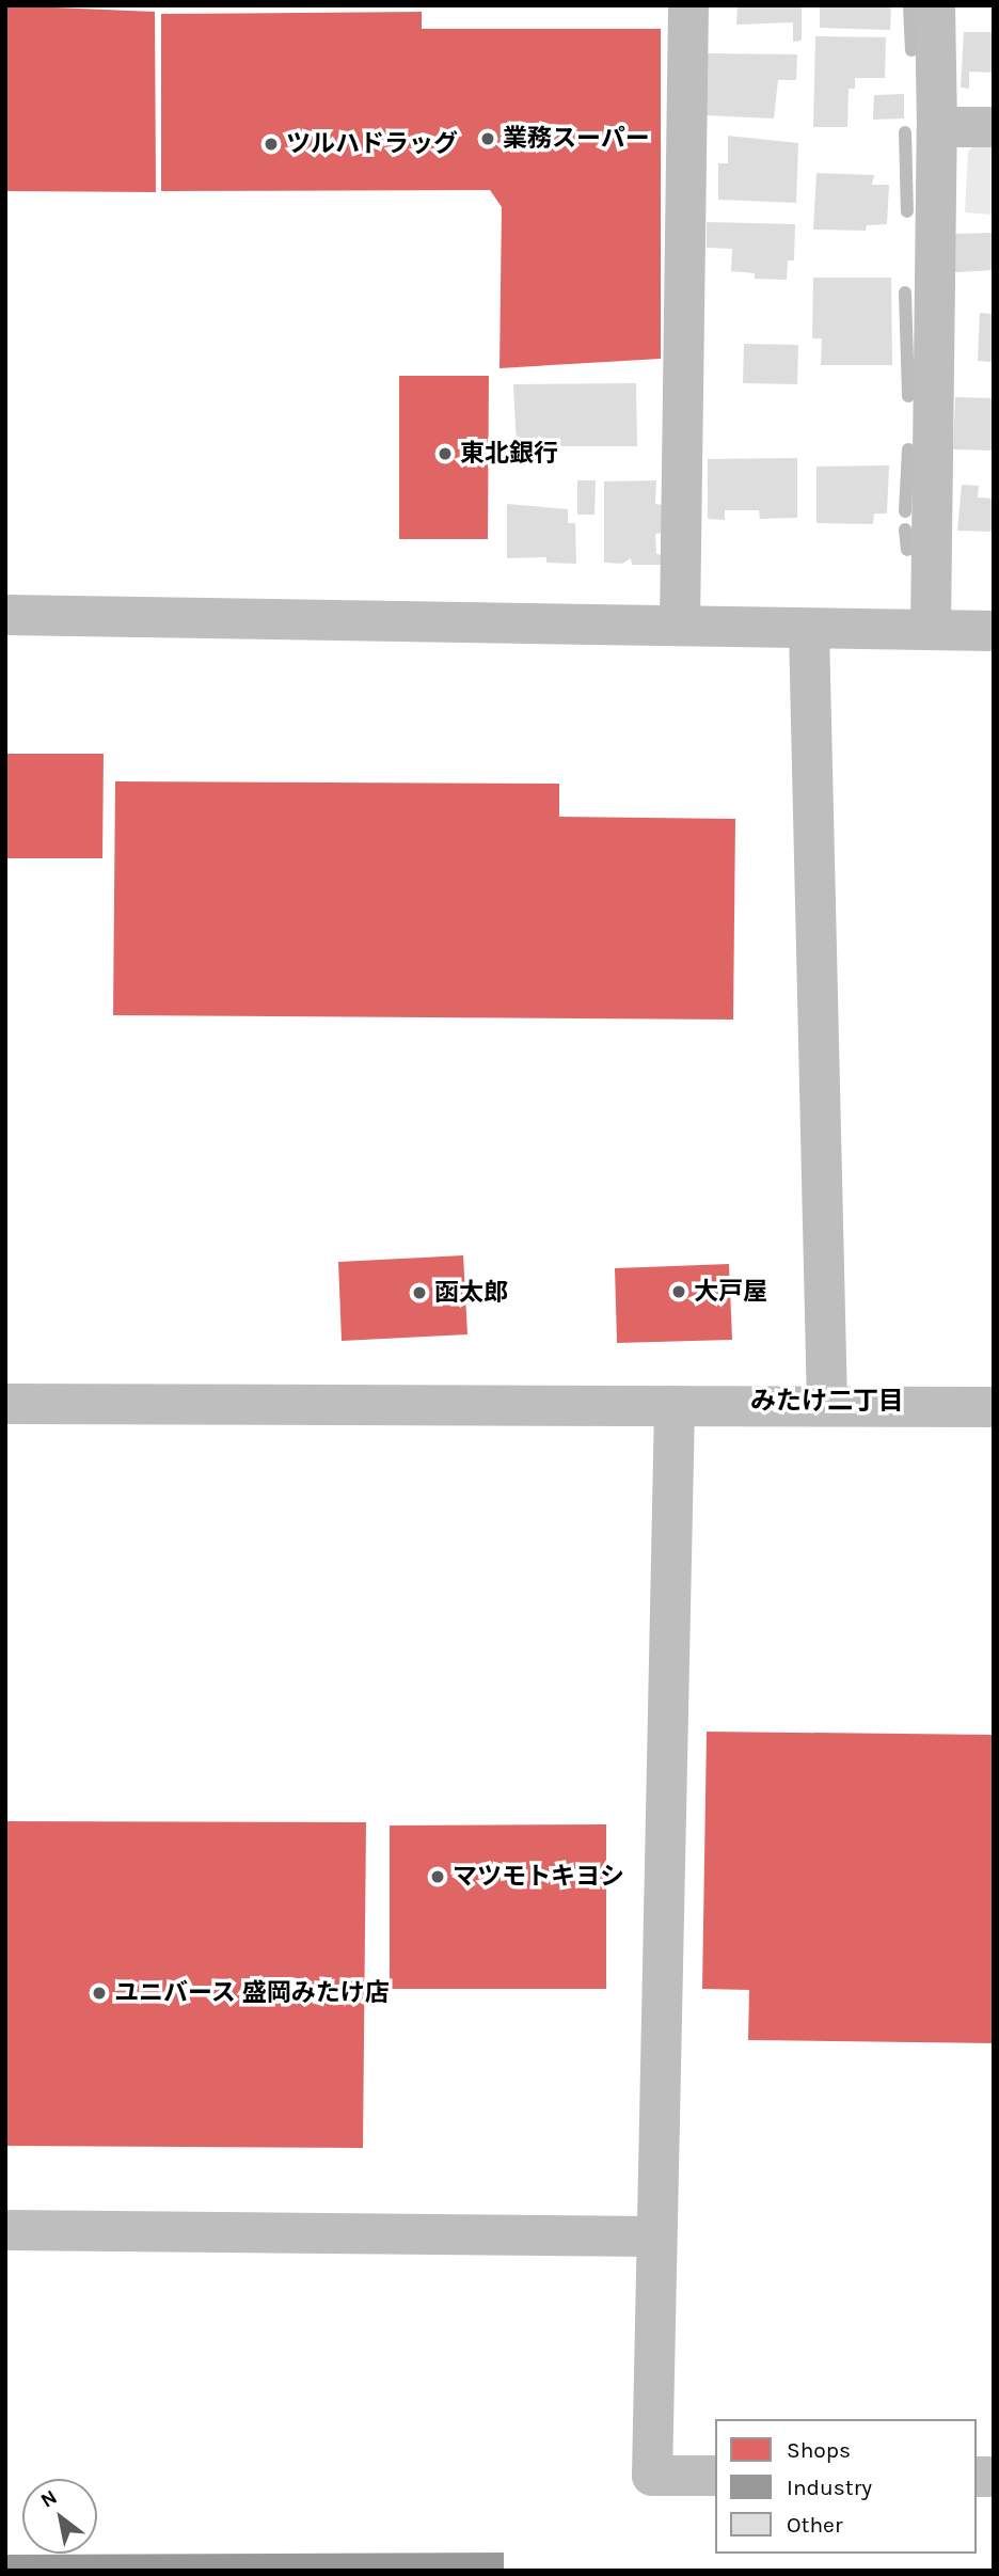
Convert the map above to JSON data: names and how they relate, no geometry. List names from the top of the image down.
{
  "districts": ["みたけ二丁目"],
  "places": [
    "業務スーパー",
    "ツルハドラッグ",
    "東北銀行",
    "大戸屋",
    "函太郎",
    "マツモトキヨシ",
    "ユニバース 盛岡みたけ店"
  ],
  "legend": ["Shops", "Industry", "Other"],
  "north": "top left"
}
